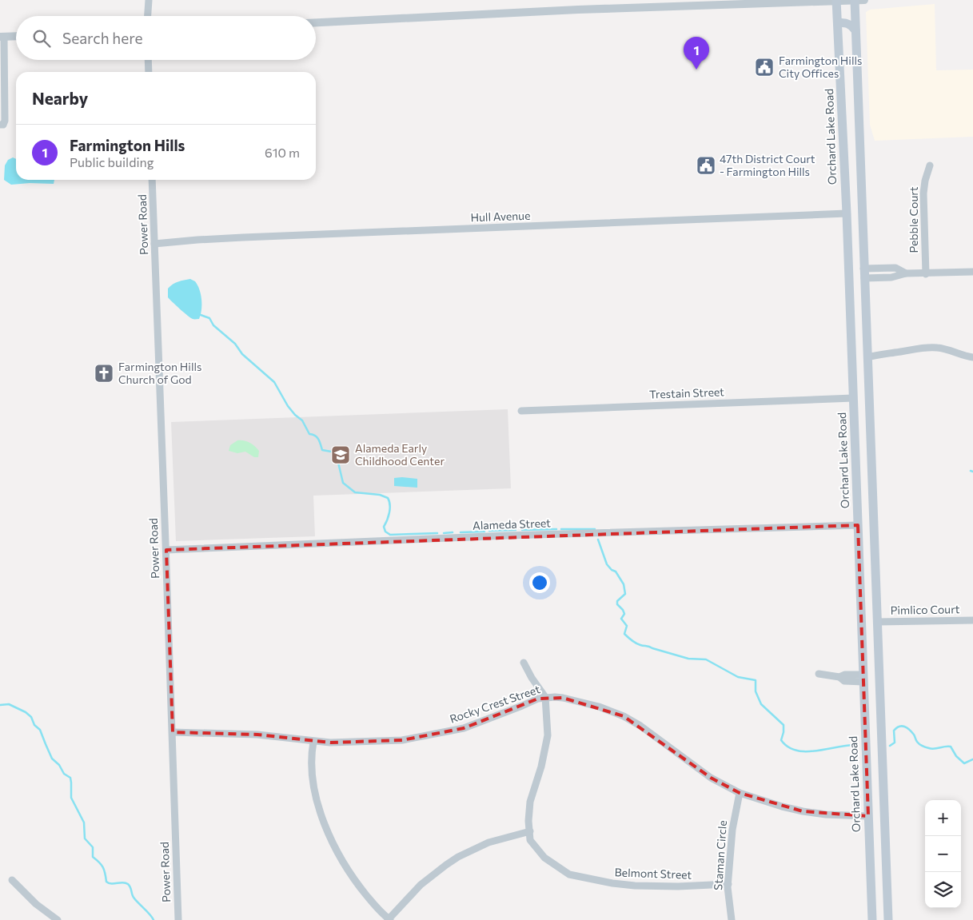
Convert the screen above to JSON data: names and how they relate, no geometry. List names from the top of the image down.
{
  "streets": {
    "main road": ["Orchard Lake Road"],
    "street": [
      "Hull Avenue",
      "Pebble Court",
      "Power Road",
      "Trestain Street",
      "Alameda Street",
      "Pimlico Court",
      "Rocky Crest Street",
      "Staman Circle",
      "Belmont Street"
    ]
  },
  "crossings": [
    ["Orchard Lake Road", "Hull Avenue"],
    ["Orchard Lake Road", "Trestain Street"],
    ["Orchard Lake Road", "Alameda Street"],
    ["Orchard Lake Road", "Rocky Crest Street"],
    ["Hull Avenue", "Power Road"],
    ["Power Road", "Alameda Street"],
    ["Power Road", "Rocky Crest Street"],
    ["Rocky Crest Street", "Staman Circle"],
    ["Staman Circle", "Belmont Street"]
  ],
  "places": {
    "public building": ["Farmington Hills City Offices", "47th District Court - Farmington Hills"],
    "church": ["Farmington Hills Church of God"],
    "school or university": ["Alameda Early Childhood Center"]
  },
  "page": {
    "search": "Search here",
    "pins": "1",
    "heading": "Nearby",
    "list": [
      {
        "mark": "1",
        "name": "Farmington Hills",
        "note": "Public building",
        "value": "610 m"
      }
    ],
    "map_buttons": ["+", "−"]
  }
}
